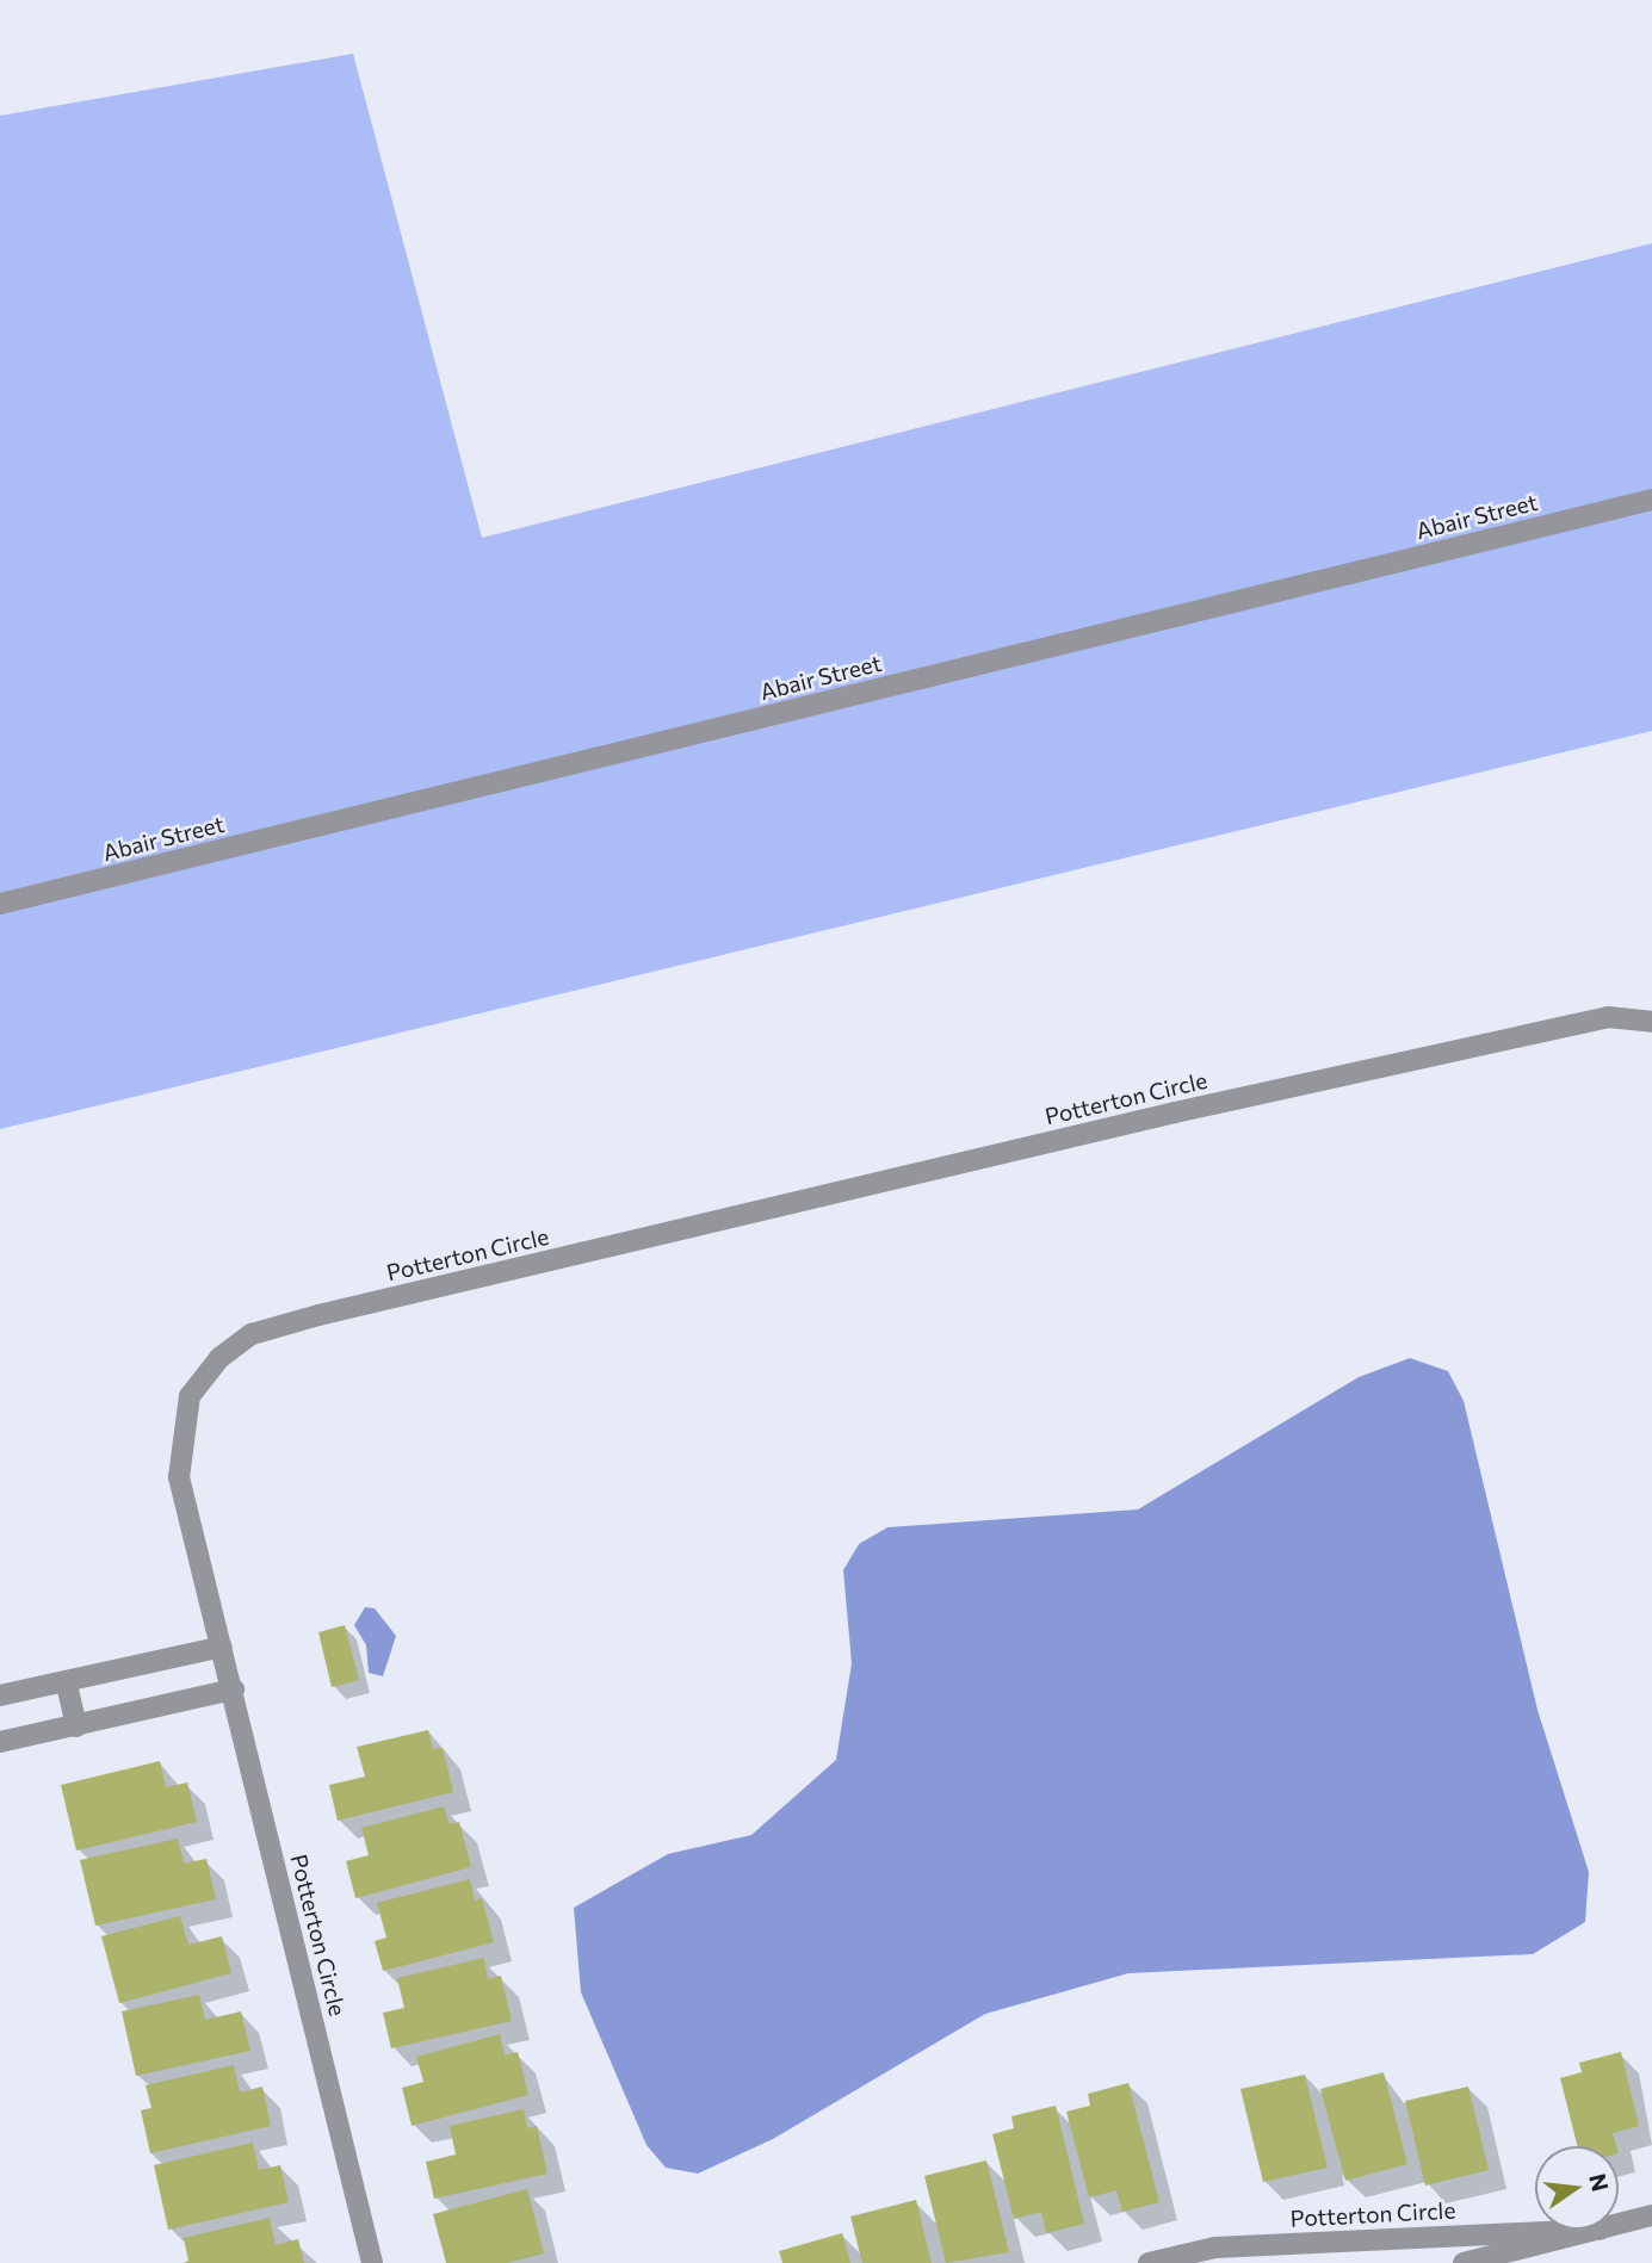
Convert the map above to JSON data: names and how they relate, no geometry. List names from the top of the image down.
{
  "streets": {
    "street": ["Abair Street", "Potterton Circle"]
  },
  "north": "right"
}
